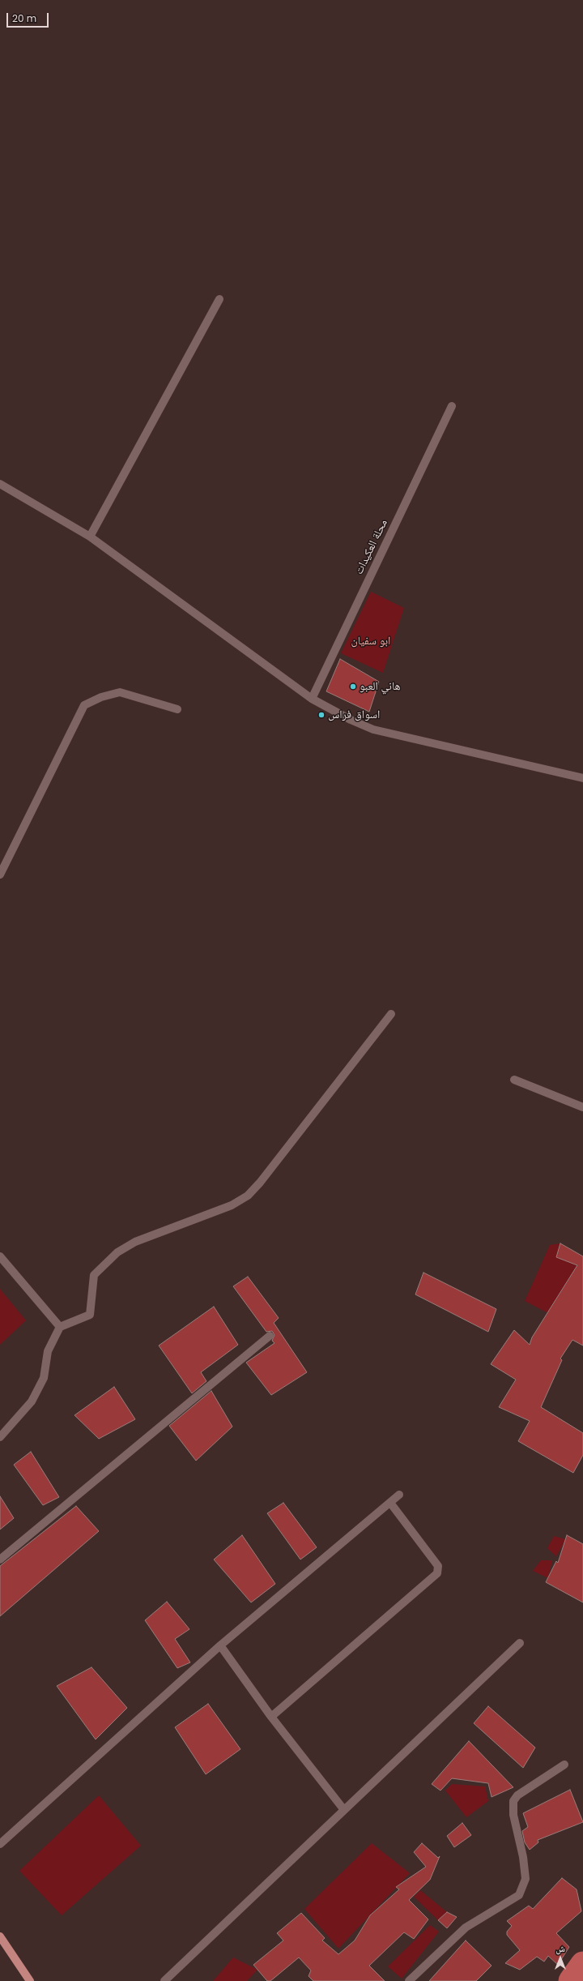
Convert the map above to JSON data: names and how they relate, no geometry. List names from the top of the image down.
{
  "streets": {
    "street": ["محلة العكيدات"]
  },
  "parks": ["ابو سفيان"],
  "places": ["هاني العبو", "اسواق فراس"],
  "scale_bar": "20 m",
  "north": "top"
}
